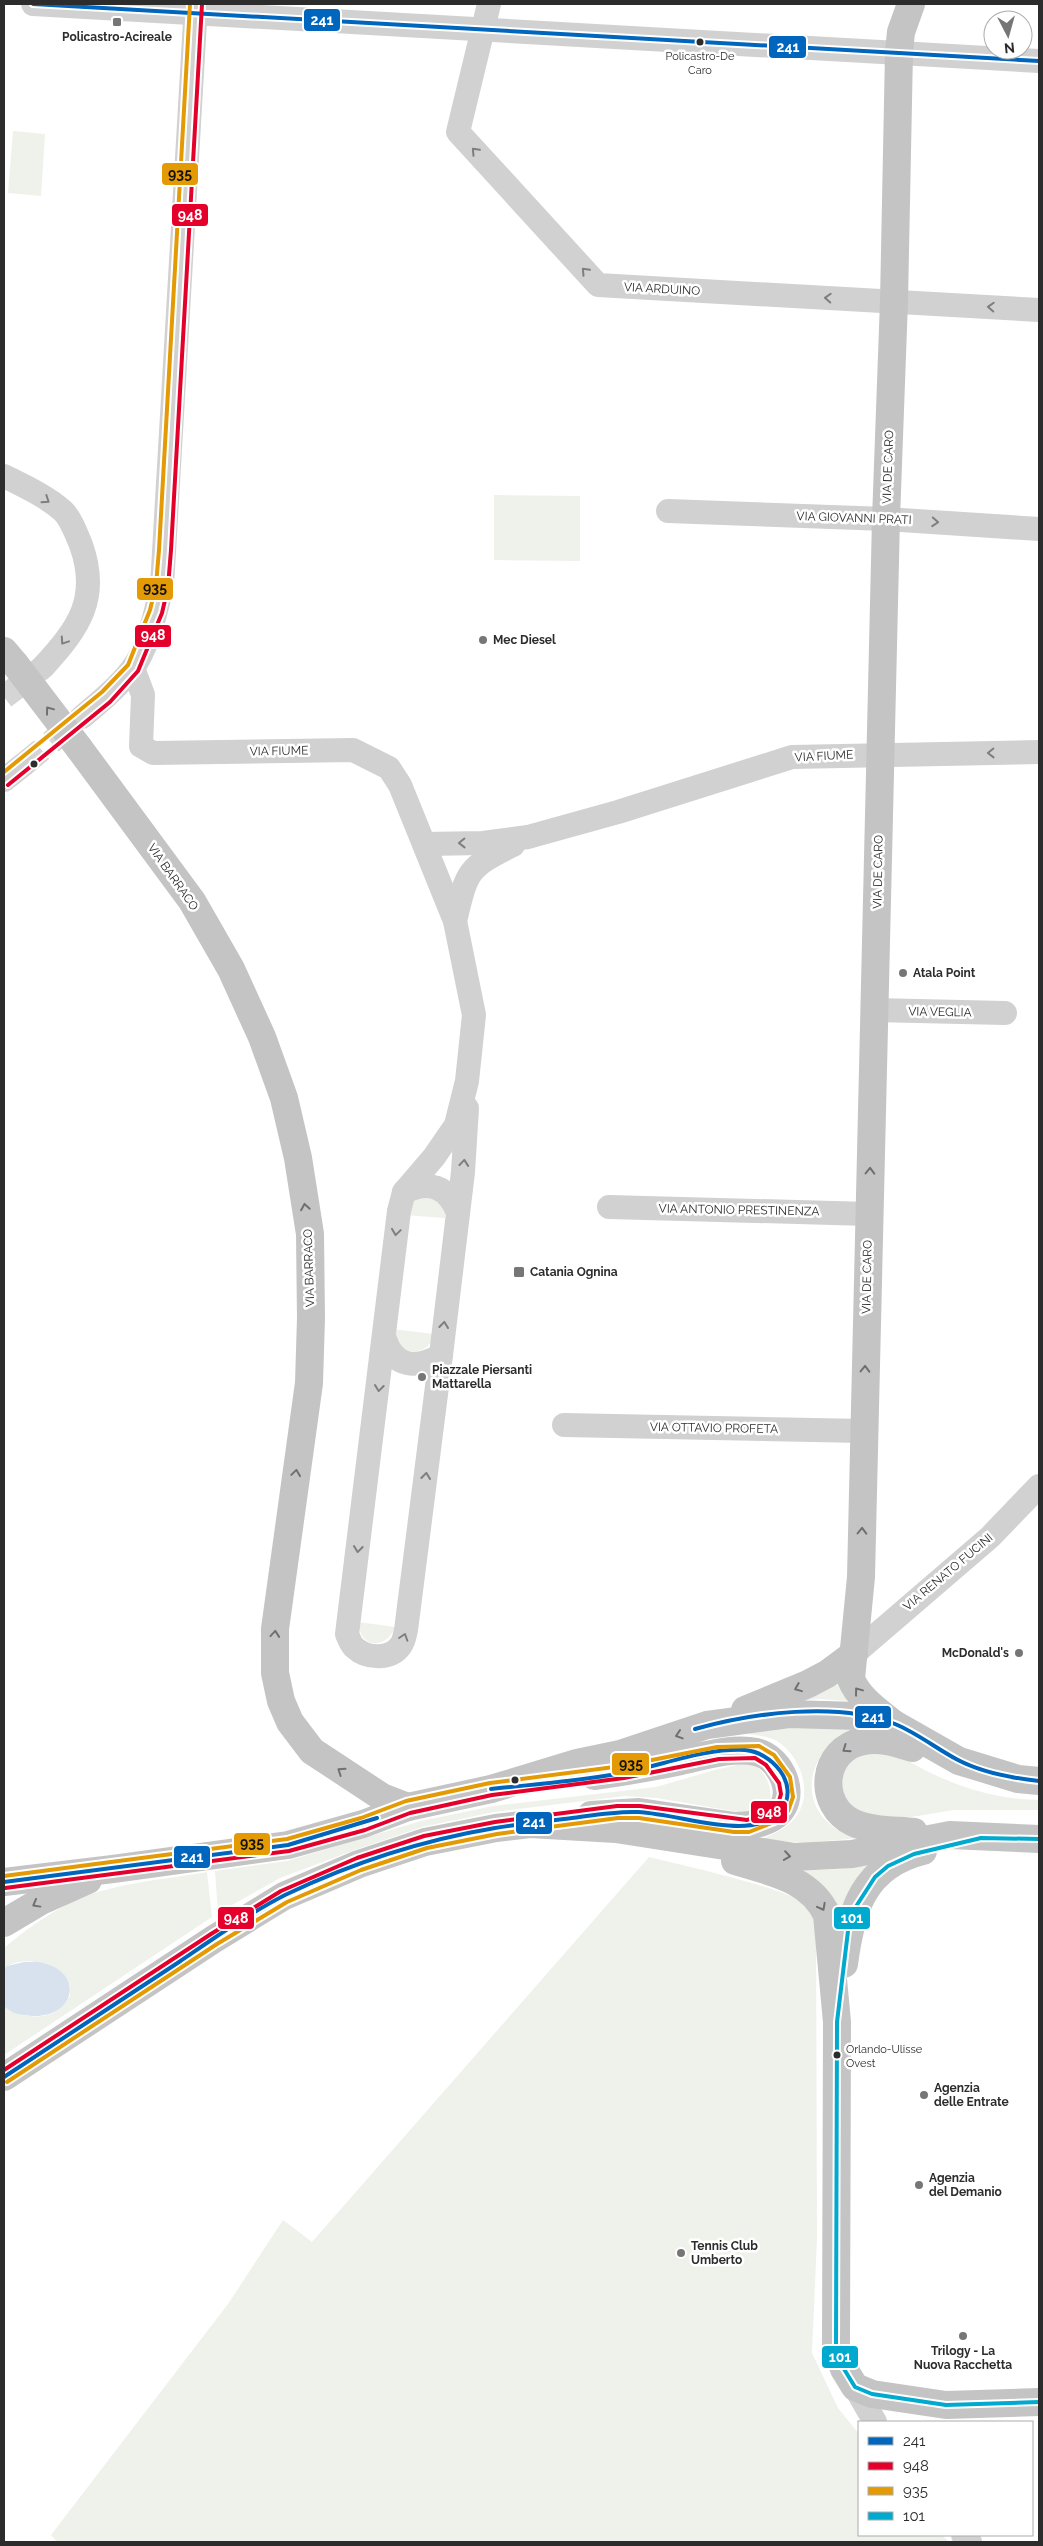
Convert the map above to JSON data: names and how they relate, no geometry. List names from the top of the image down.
{
  "streets": {
    "main road": ["VIA DE CARO", "VIA BARRACO"],
    "street": [
      "VIA ARDUINO",
      "VIA GIOVANNI PRATI",
      "VIA FIUME",
      "VIA VEGLIA",
      "VIA ANTONIO PRESTINENZA",
      "VIA OTTAVIO PROFETA",
      "VIA RENATO FUCINI"
    ]
  },
  "crossings": [
    ["VIA ARDUINO", "VIA DE CARO"],
    ["VIA DE CARO", "VIA GIOVANNI PRATI"],
    ["VIA DE CARO", "VIA FIUME"],
    ["VIA DE CARO", "VIA VEGLIA"],
    ["VIA DE CARO", "VIA ANTONIO PRESTINENZA"],
    ["VIA DE CARO", "VIA OTTAVIO PROFETA"],
    ["VIA DE CARO", "VIA RENATO FUCINI"]
  ],
  "one_way": ["VIA DE CARO", "VIA GIOVANNI PRATI", "VIA BARRACO"],
  "places": {
    "transit": ["Policastro-Acireale", "Catania Ognina"],
    "other": [
      "Policastro-De Caro",
      "Mec Diesel",
      "Atala Point",
      "Piazzale Piersanti Mattarella",
      "McDonald's",
      "Orlando-Ulisse Ovest",
      "Agenzia delle Entrate",
      "Agenzia del Demanio",
      "Tennis Club Umberto",
      "Trilogy - La Nuova Racchetta"
    ]
  },
  "lines": [
    "transit line 241",
    "transit line 948",
    "transit line 935",
    "transit line 101"
  ],
  "legend": [
    "241",
    "948",
    "935",
    "101"
  ],
  "north": "bottom"
}
